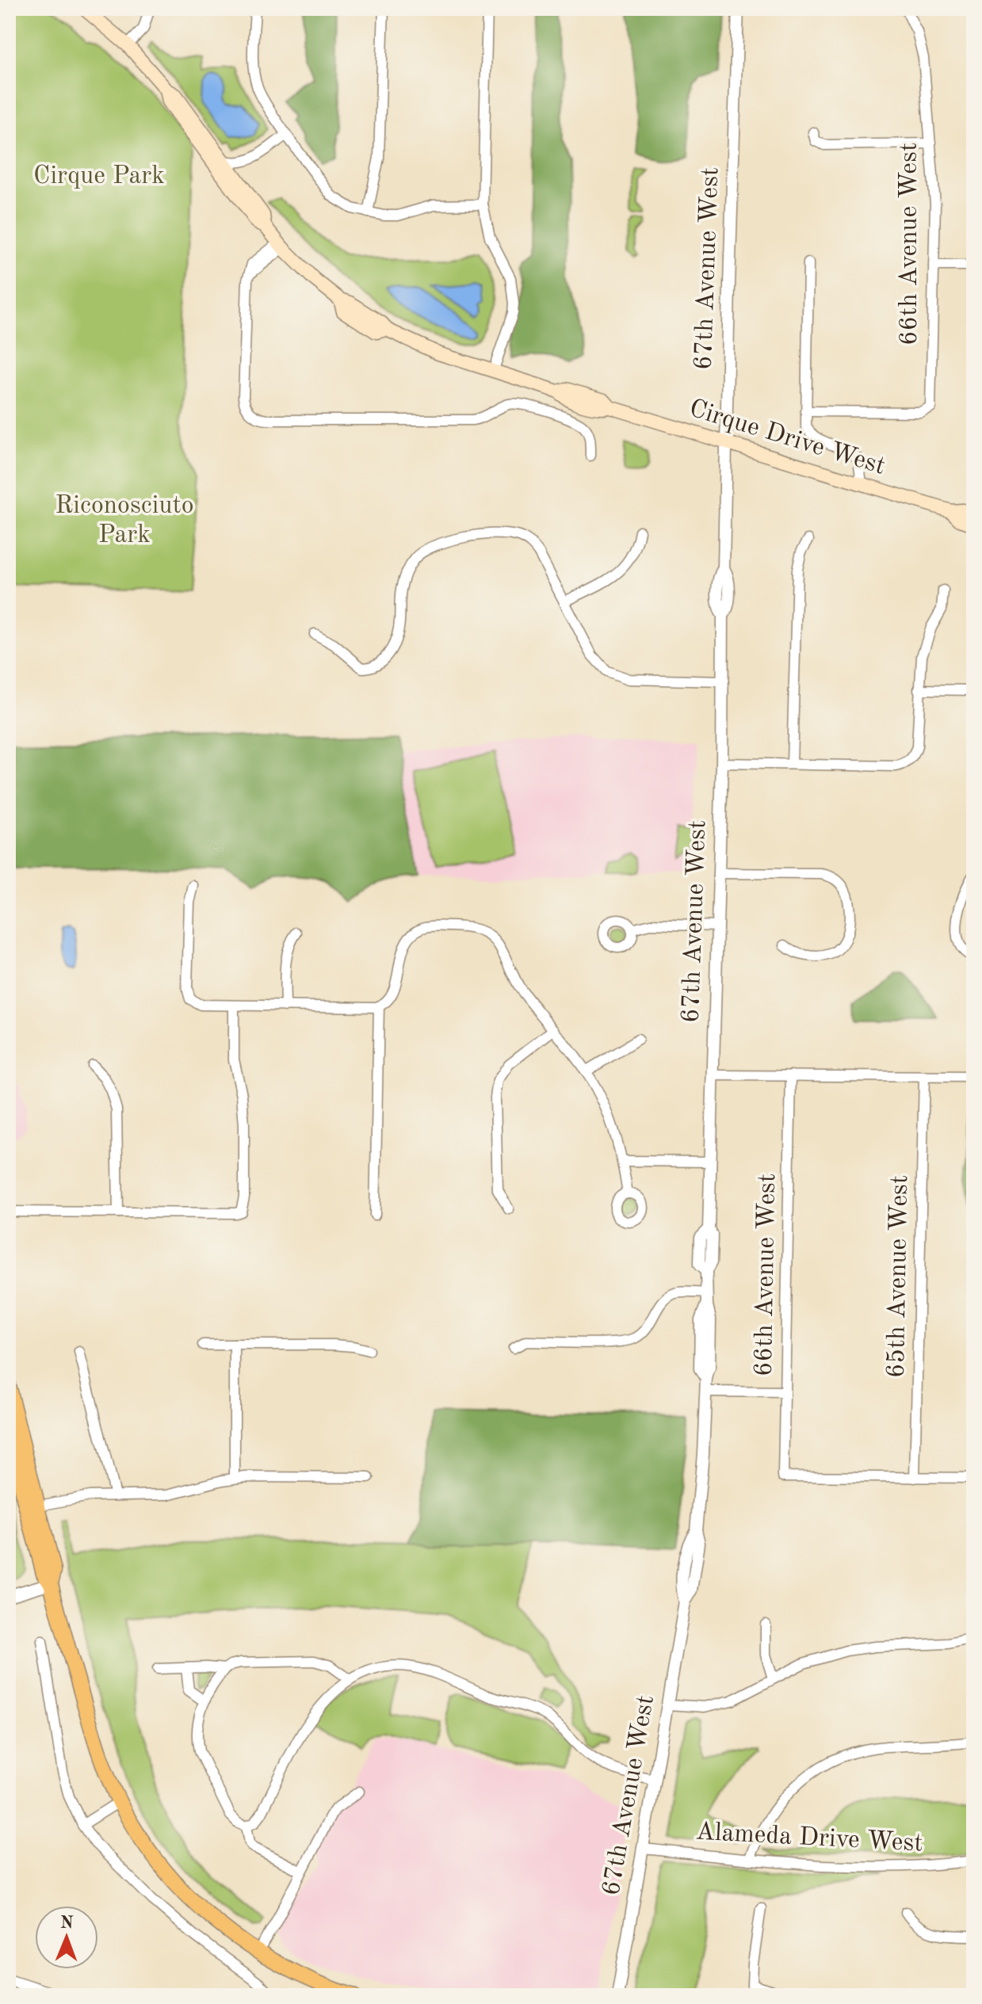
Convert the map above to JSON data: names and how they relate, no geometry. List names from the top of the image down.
{
  "streets": {
    "main road": ["Cirque Drive West"],
    "street": [
      "66th Avenue West",
      "67th Avenue West",
      "65th Avenue West",
      "Alameda Drive West"
    ]
  },
  "crossings": [
    ["66th Avenue West", "65th Avenue West"],
    ["67th Avenue West", "Cirque Drive West"],
    ["67th Avenue West", "Alameda Drive West"]
  ],
  "parks": ["Cirque Park", "Riconosciuto Park"],
  "north": "top"
}
